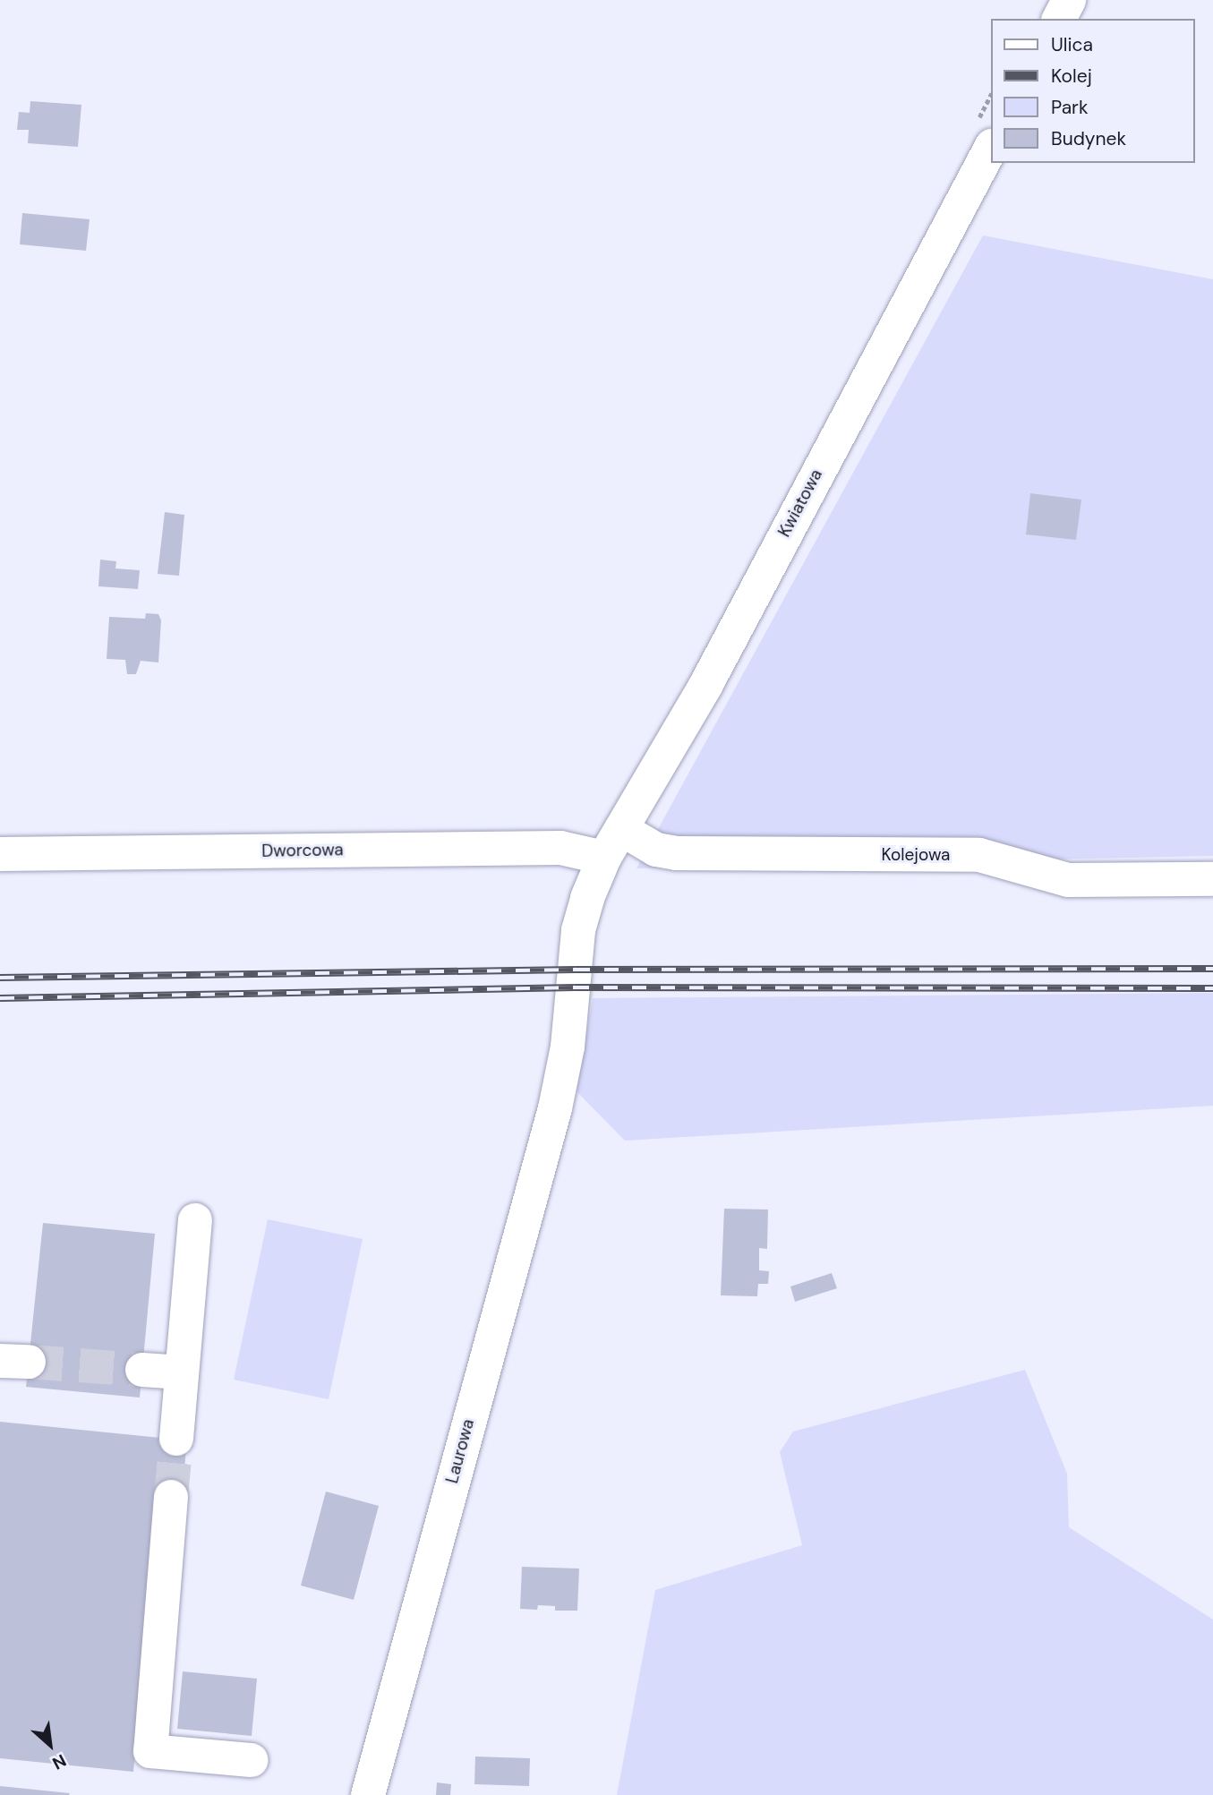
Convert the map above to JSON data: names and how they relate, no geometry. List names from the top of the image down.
{
  "streets": {
    "street": [
      "Kwiatowa",
      "Dworcowa",
      "Kolejowa",
      "Laurowa"
    ]
  },
  "crossings": [
    ["Kwiatowa", "Dworcowa"],
    ["Kwiatowa", "Kolejowa"],
    ["Kwiatowa", "Laurowa"],
    ["Dworcowa", "Laurowa"]
  ],
  "legend": [
    "Ulica",
    "Kolej",
    "Park",
    "Budynek"
  ],
  "north": "bottom right"
}
